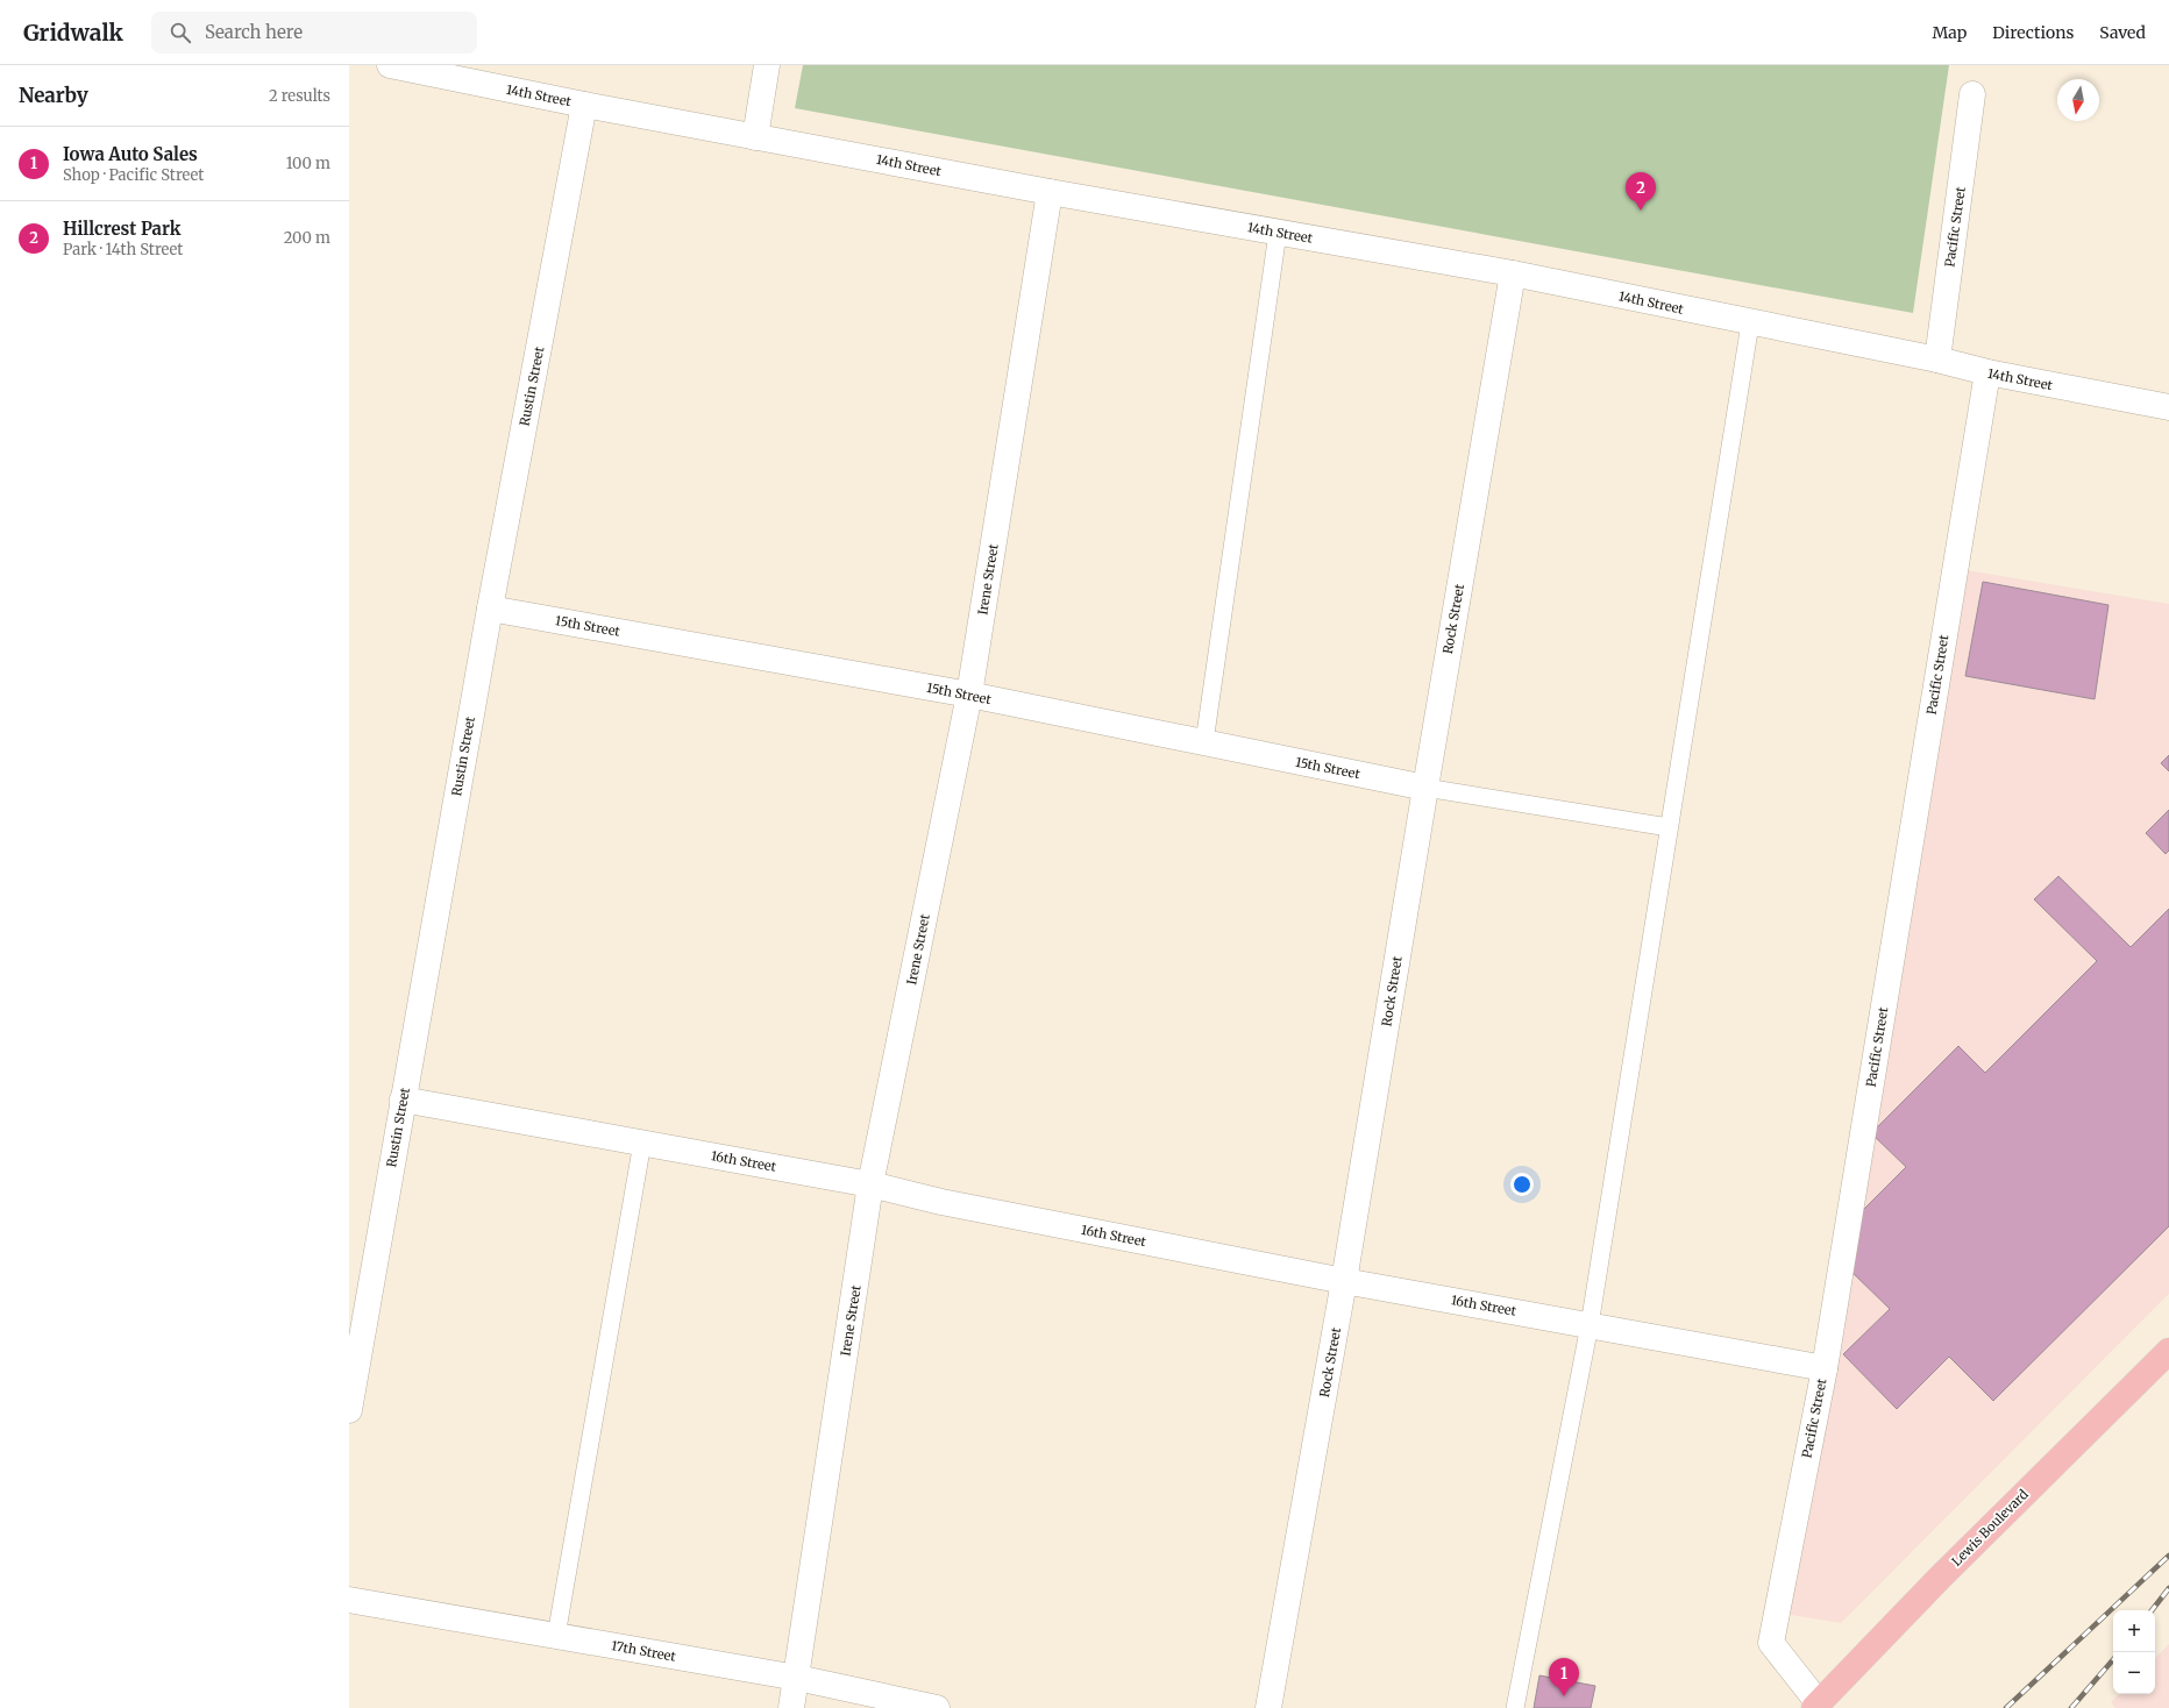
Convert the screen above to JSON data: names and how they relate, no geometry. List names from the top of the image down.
{
  "streets": {
    "main road": ["Lewis Boulevard"],
    "street": [
      "14th Street",
      "Pacific Street",
      "Rustin Street",
      "Irene Street",
      "Rock Street",
      "15th Street",
      "16th Street",
      "17th Street"
    ]
  },
  "crossings": [
    ["14th Street", "Pacific Street"],
    ["14th Street", "Rustin Street"],
    ["14th Street", "Irene Street"],
    ["14th Street", "Rock Street"],
    ["Pacific Street", "16th Street"],
    ["Pacific Street", "Lewis Boulevard"],
    ["Rustin Street", "15th Street"],
    ["Rustin Street", "16th Street"],
    ["Irene Street", "15th Street"],
    ["Irene Street", "16th Street"],
    ["Irene Street", "17th Street"],
    ["Rock Street", "15th Street"],
    ["Rock Street", "16th Street"]
  ],
  "north": "bottom",
  "page": {
    "header": "Gridwalk",
    "search": "Search here",
    "nav": ["Map", "Directions", "Saved"],
    "heading": ["Nearby", "2 results"],
    "list": [
      {
        "mark": "1",
        "name": "Iowa Auto Sales",
        "note": "Shop · Pacific Street",
        "value": "100 m"
      },
      {
        "mark": "2",
        "name": "Hillcrest Park",
        "note": "Park · 14th Street",
        "value": "200 m"
      }
    ],
    "pins": ["2", "1"],
    "map_buttons": ["+", "−"]
  }
}
